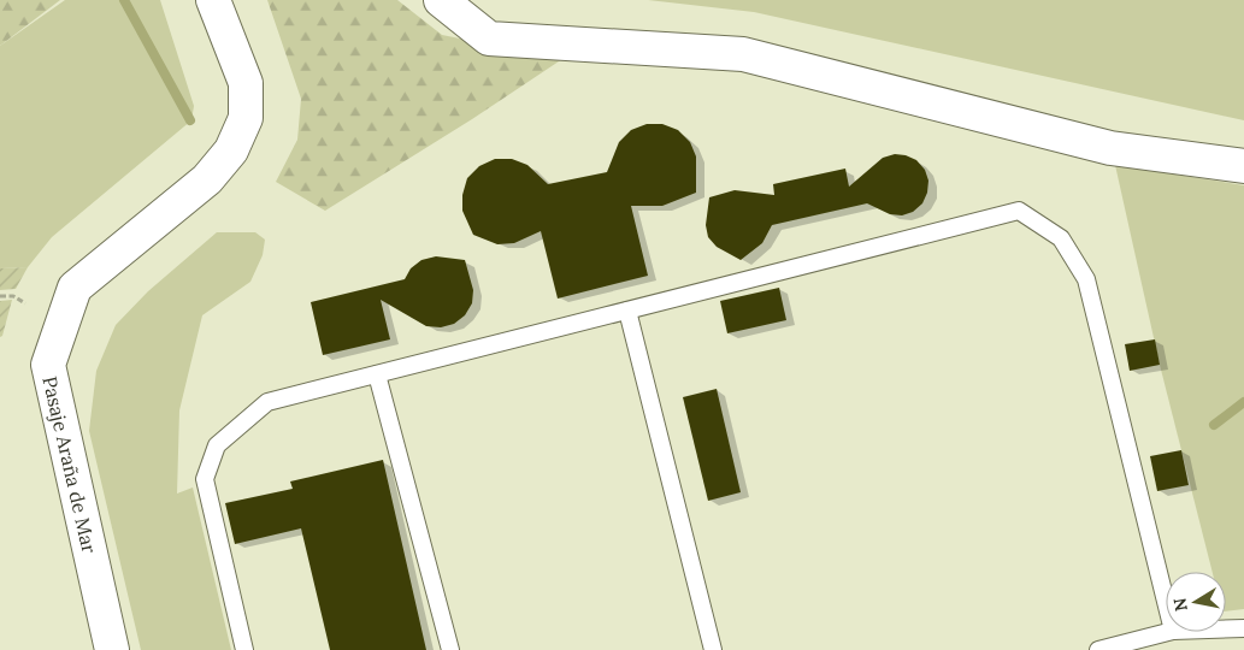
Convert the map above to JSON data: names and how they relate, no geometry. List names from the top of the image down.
{
  "streets": {
    "street": ["Pasaje Araña de Mar"]
  },
  "north": "left"
}
